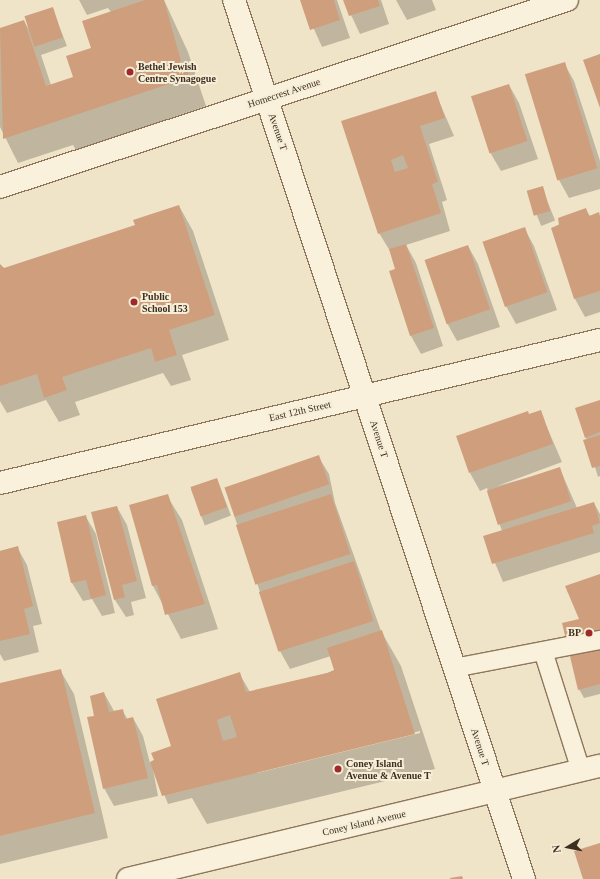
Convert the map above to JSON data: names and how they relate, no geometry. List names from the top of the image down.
{
  "streets": {
    "street": [
      "Homecrest Avenue",
      "Avenue T",
      "East 12th Street",
      "Coney Island Avenue"
    ]
  },
  "crossings": [
    ["Homecrest Avenue", "Avenue T"],
    ["Avenue T", "East 12th Street"],
    ["Avenue T", "Coney Island Avenue"]
  ],
  "places": [
    "Bethel Jewish Centre Synagogue",
    "Public School 153",
    "BP",
    "Coney Island Avenue & Avenue T"
  ],
  "north": "left"
}
